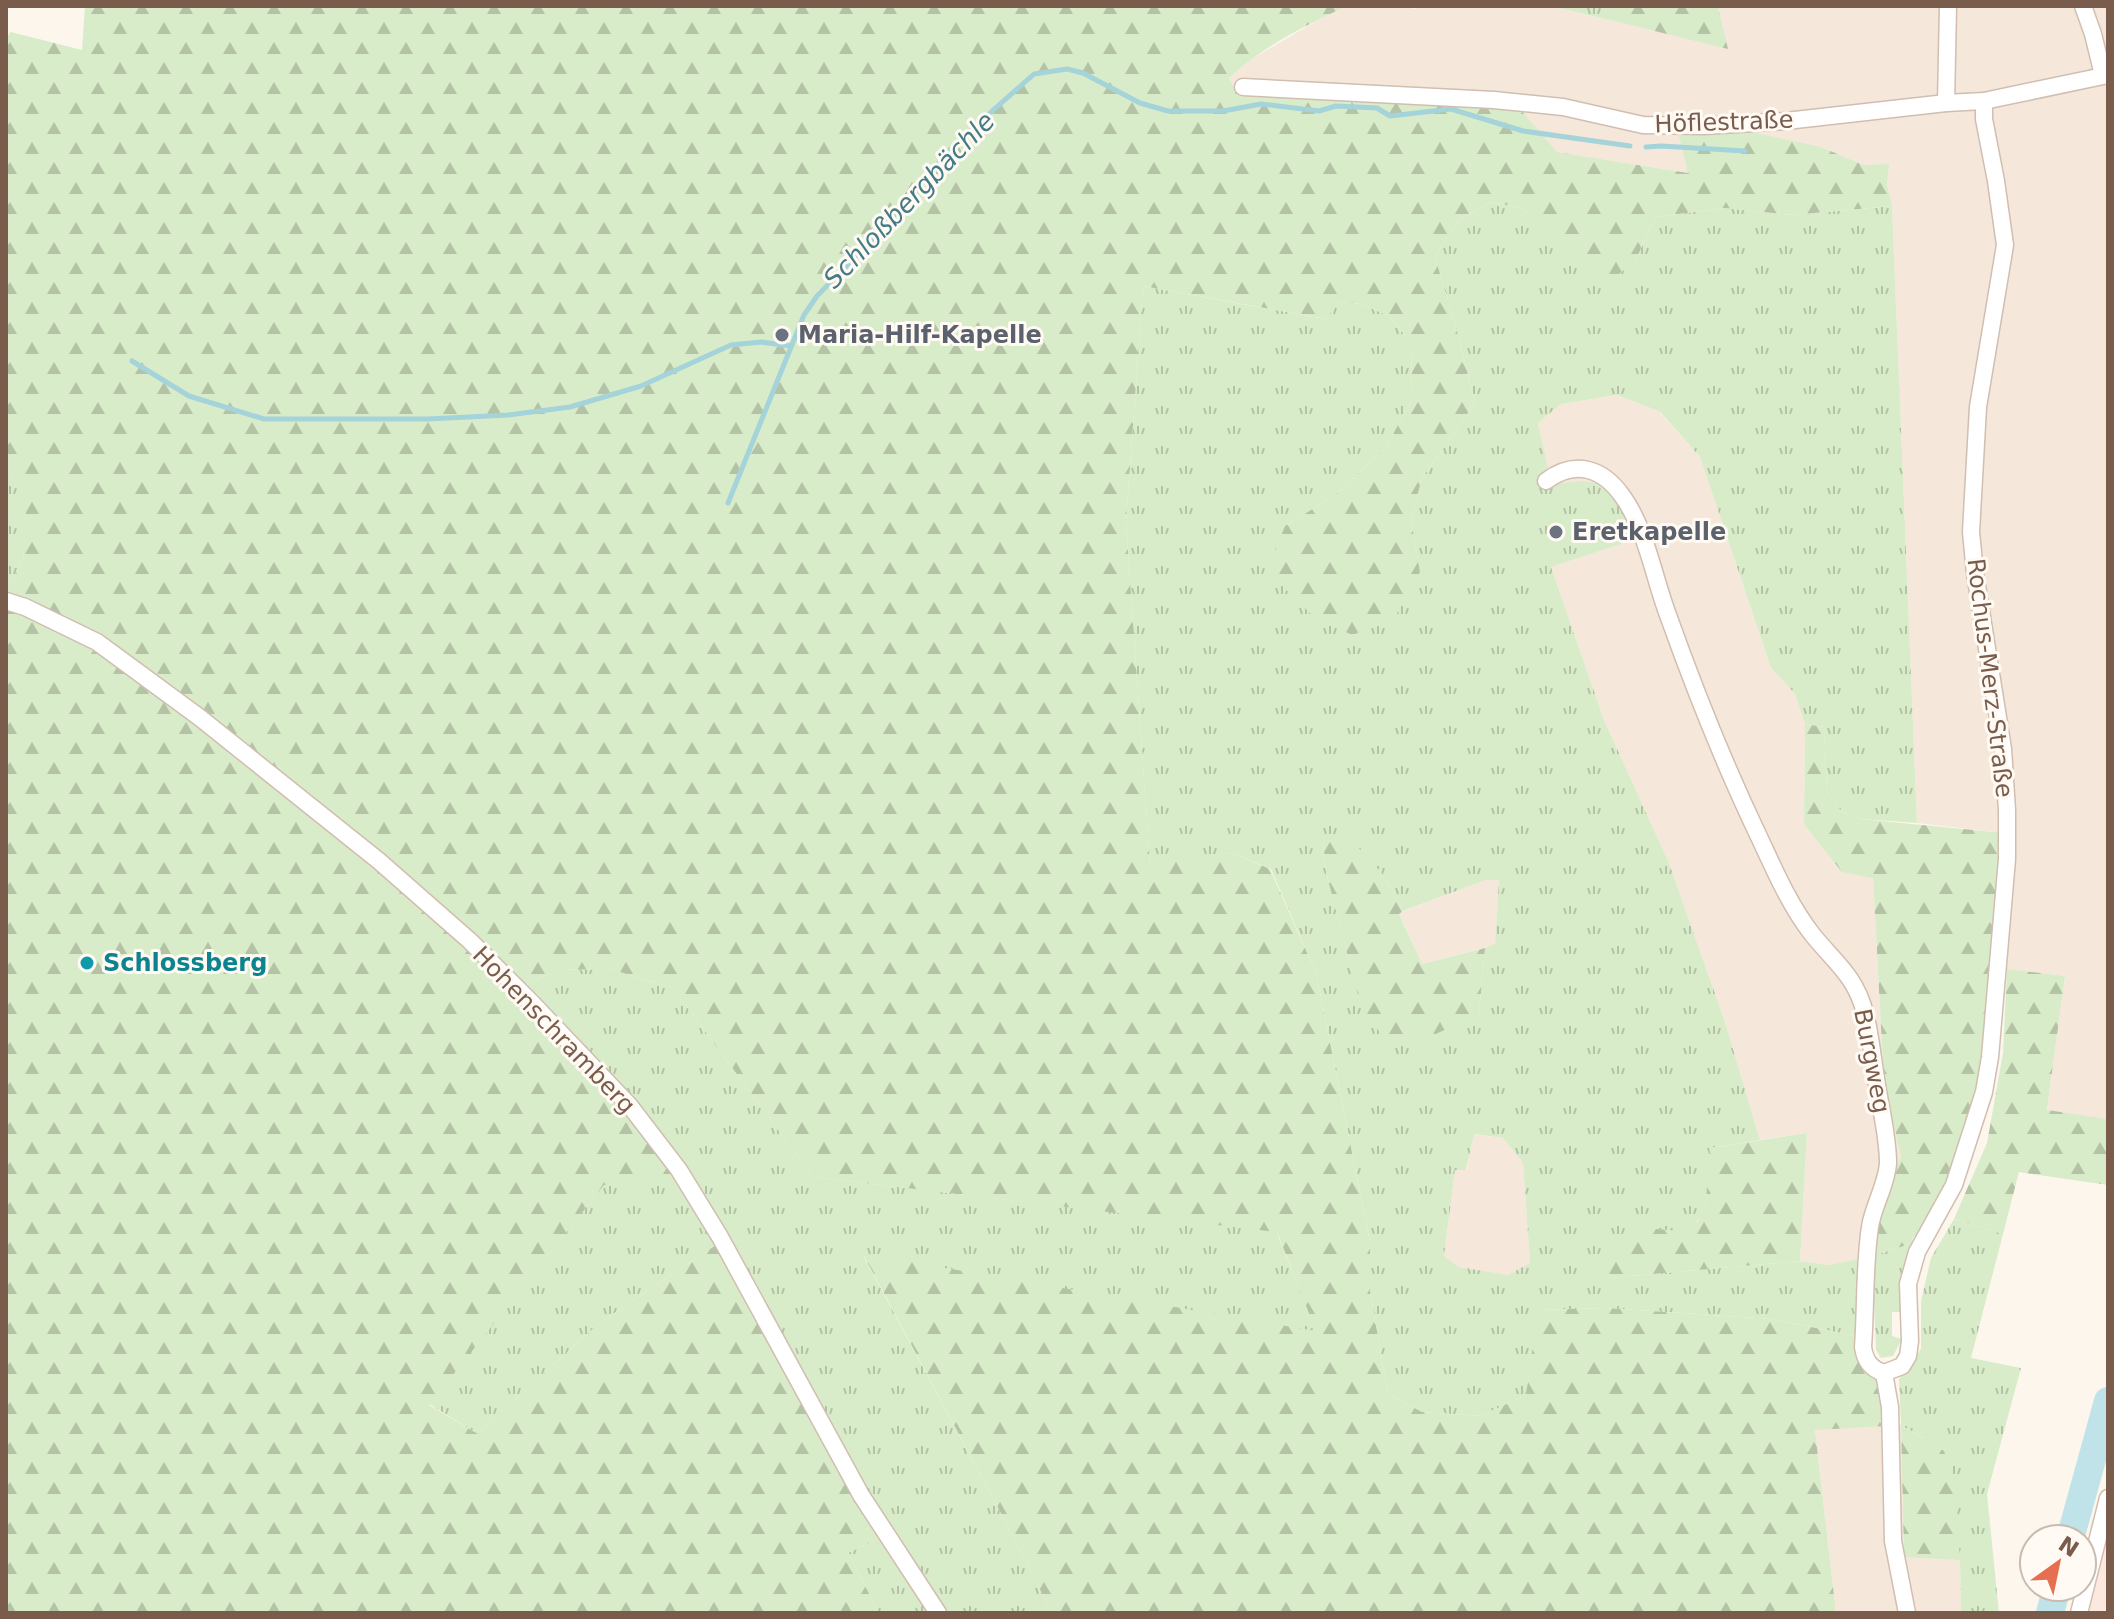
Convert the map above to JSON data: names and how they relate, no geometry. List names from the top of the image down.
{
  "streets": {
    "street": [
      "Höflestraße",
      "Rochus-Merz-Straße",
      "Hohenschramberg",
      "Burgweg"
    ]
  },
  "crossings": [
    ["Höflestraße", "Rochus-Merz-Straße"],
    ["Rochus-Merz-Straße", "Burgweg"]
  ],
  "water": ["Schloßbergbächle"],
  "places": ["Maria-Hilf-Kapelle", "Eretkapelle", "Schlossberg"],
  "north": "top right"
}
